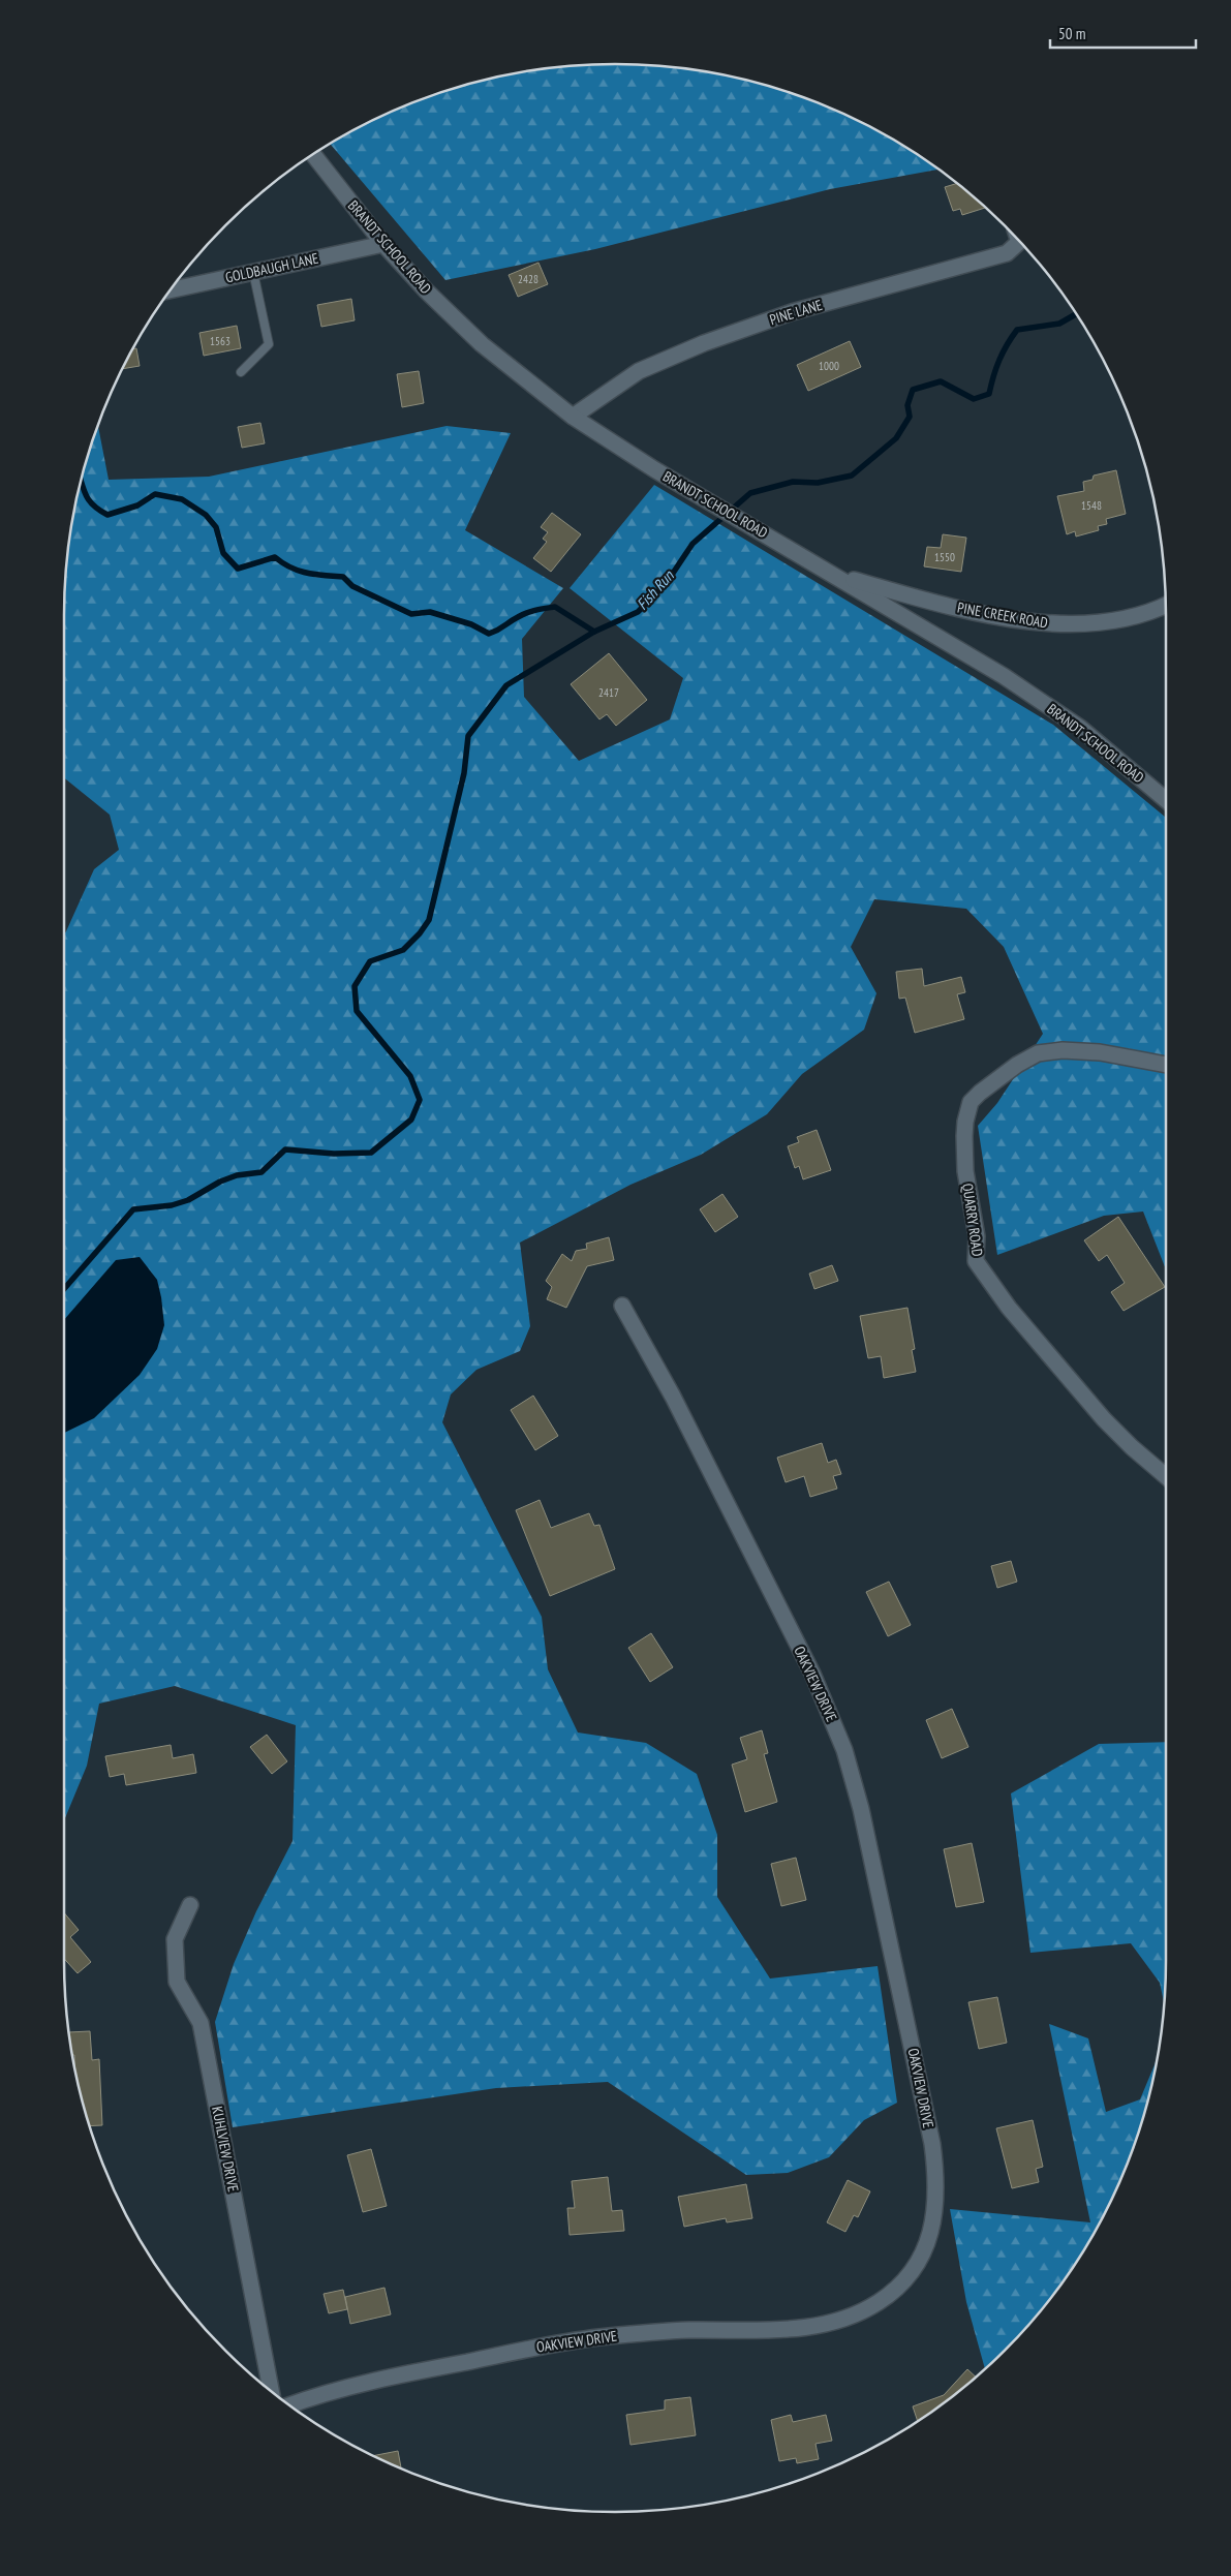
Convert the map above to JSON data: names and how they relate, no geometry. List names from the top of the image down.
{
  "streets": {
    "street": [
      "BRANDT SCHOOL ROAD",
      "GOLDBAUGH LANE",
      "PINE LANE",
      "PINE CREEK ROAD",
      "QUARRY ROAD",
      "OAKVIEW DRIVE",
      "KUHLVIEW DRIVE"
    ]
  },
  "crossings": [
    ["BRANDT SCHOOL ROAD", "GOLDBAUGH LANE"],
    ["BRANDT SCHOOL ROAD", "PINE LANE"],
    ["BRANDT SCHOOL ROAD", "PINE CREEK ROAD"]
  ],
  "water": ["Fish Run"],
  "house_numbers": [
    "2428",
    "1563",
    "1000",
    "1548",
    "1550",
    "2417"
  ],
  "scale_bar": "50 m"
}
